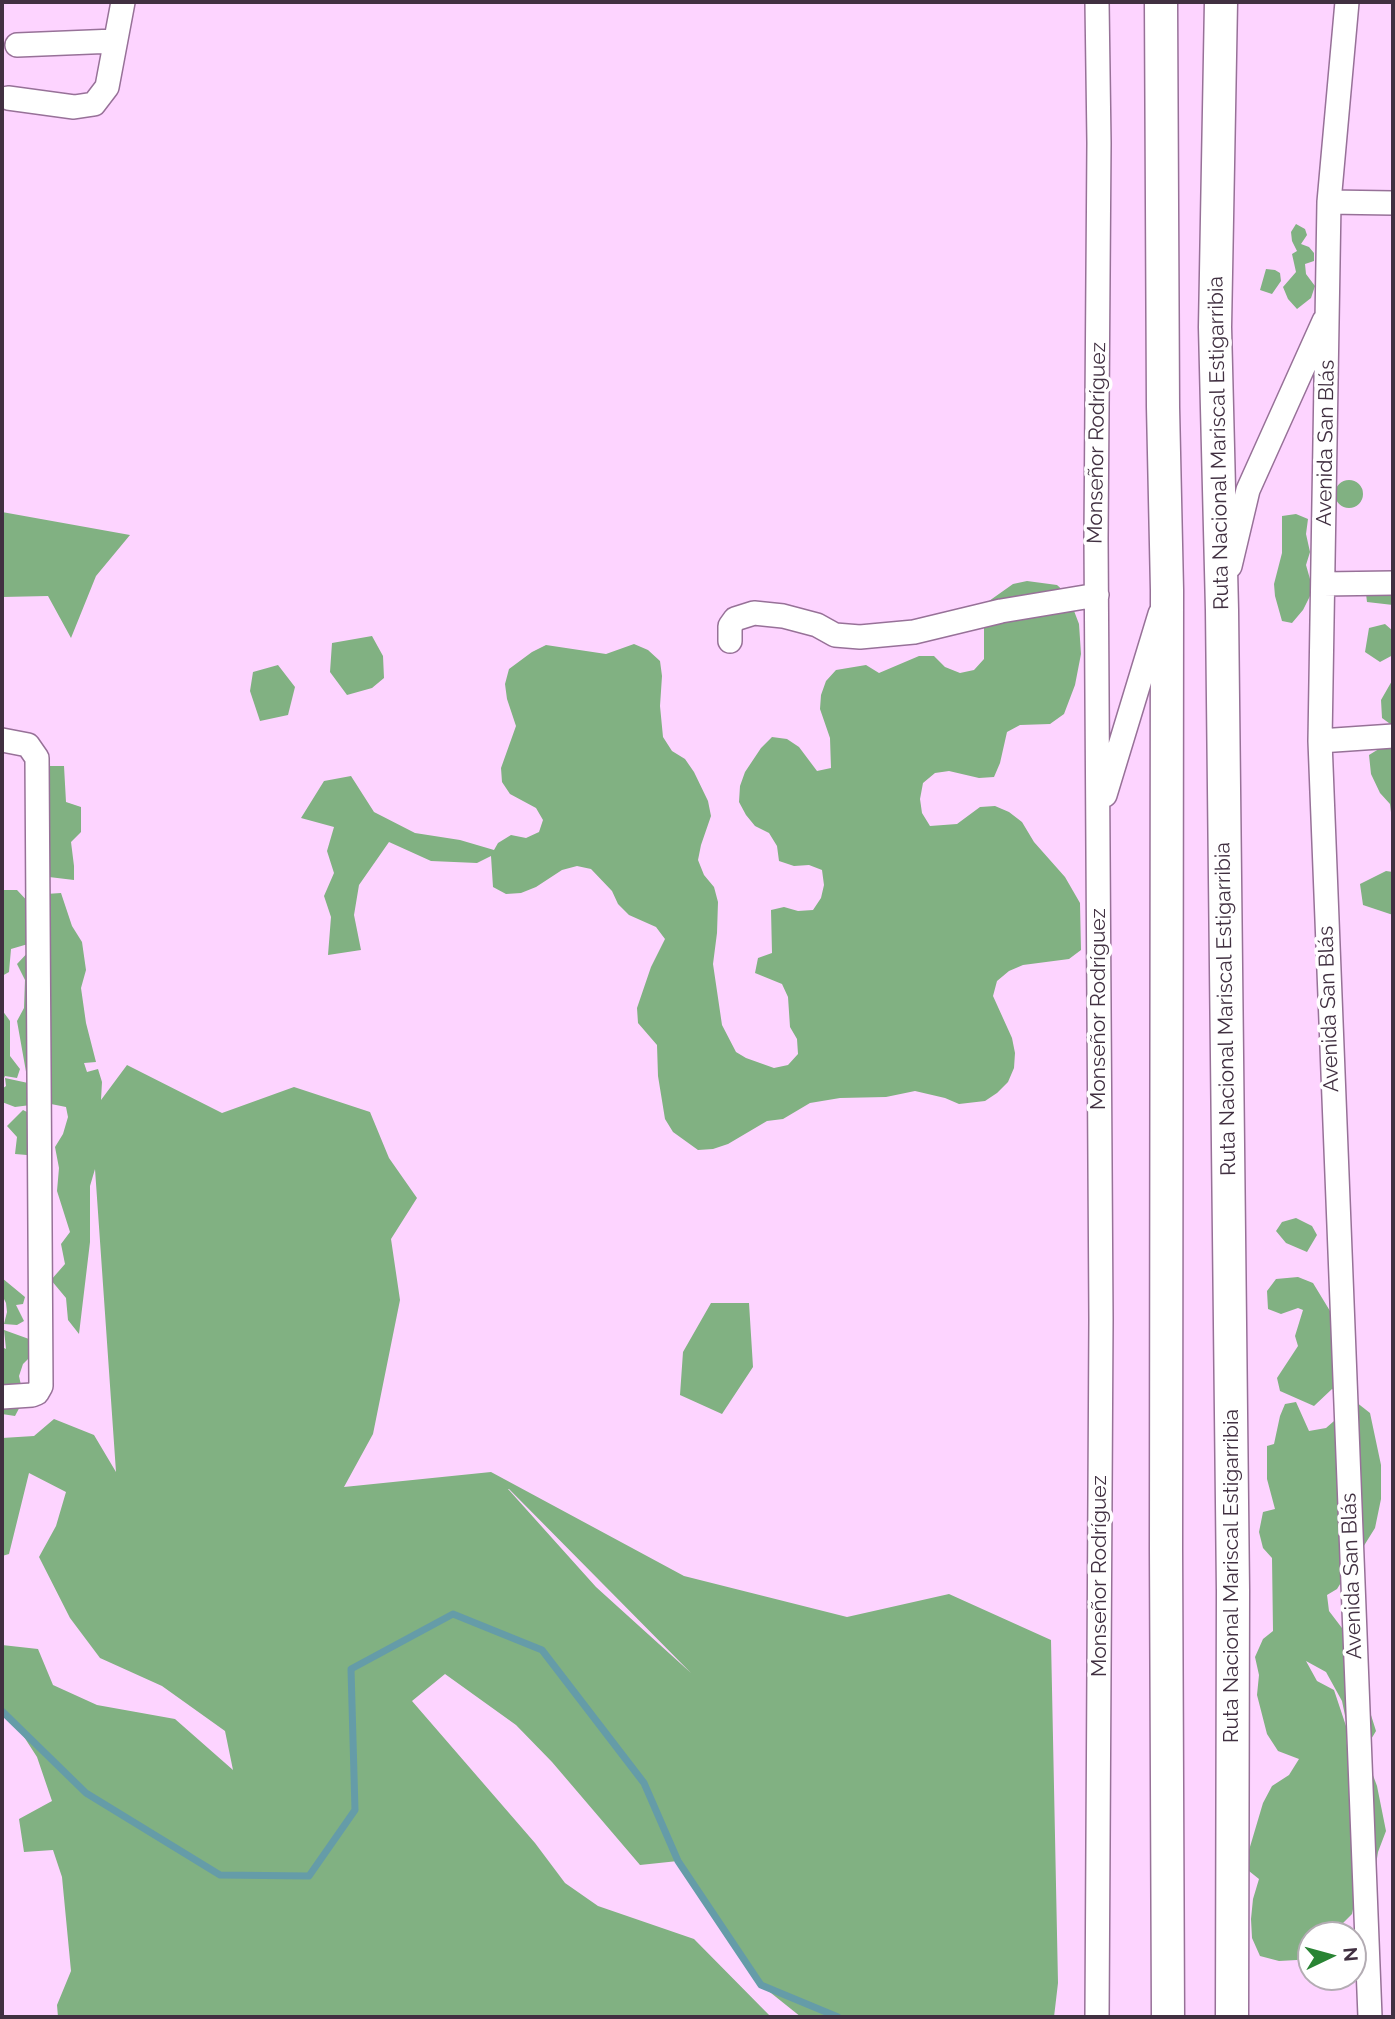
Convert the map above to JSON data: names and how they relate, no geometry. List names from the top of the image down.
{
  "streets": {
    "highway": ["Ruta Nacional Mariscal Estigarribia"],
    "street": ["Monseñor Rodríguez", "Avenida San Blás"]
  },
  "north": "right"
}
